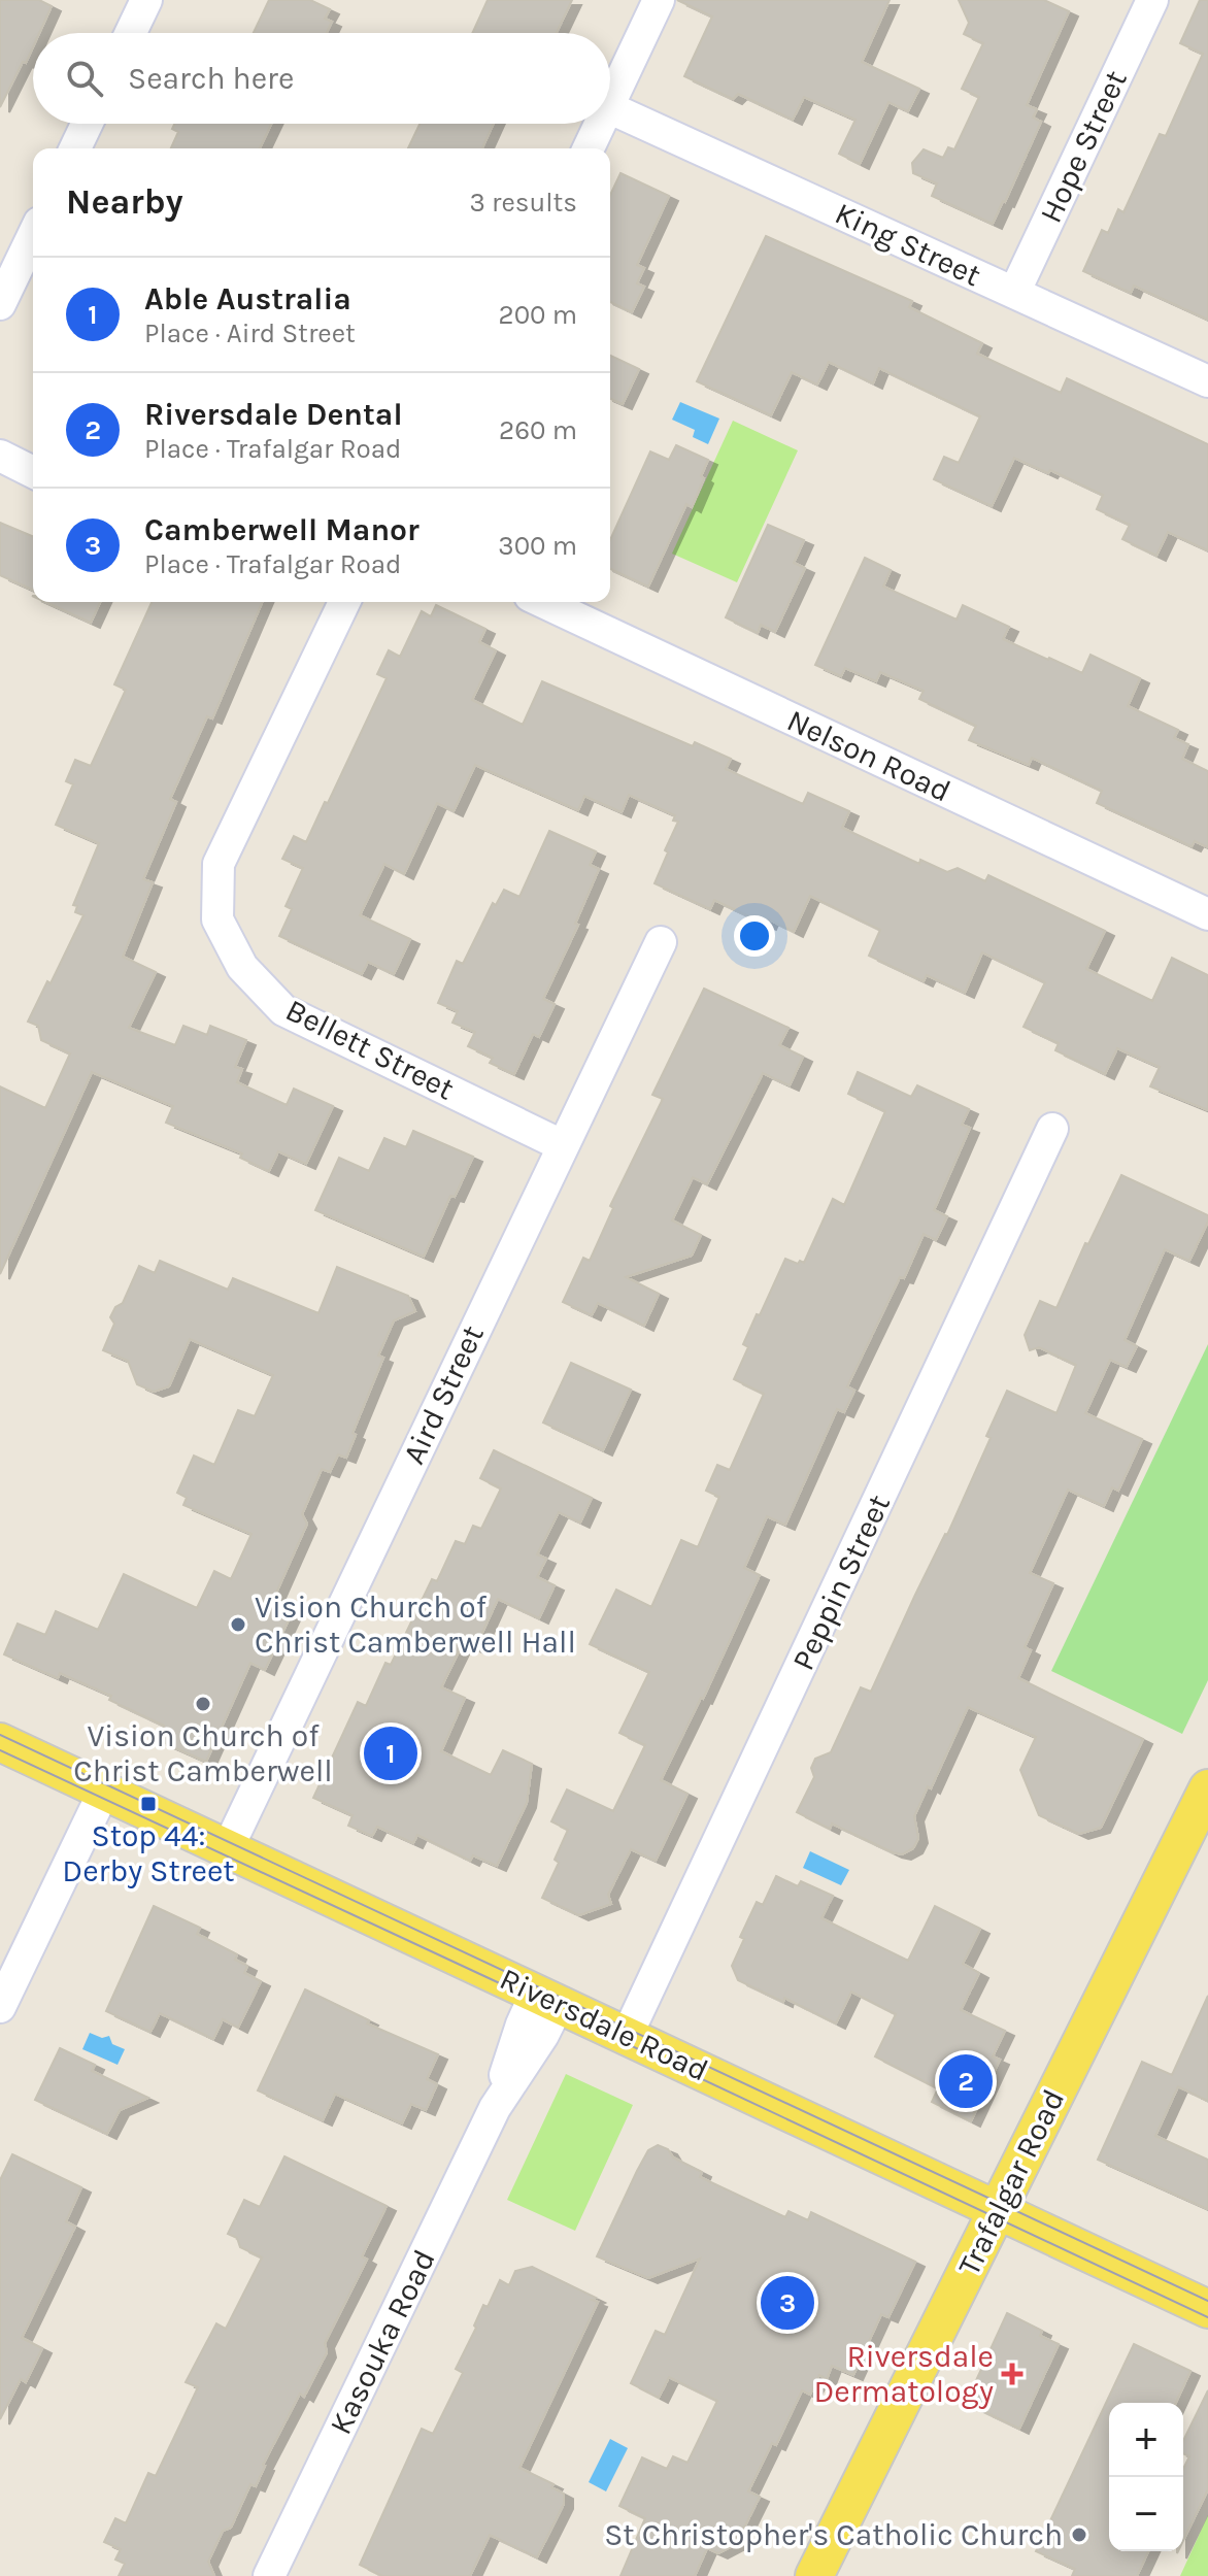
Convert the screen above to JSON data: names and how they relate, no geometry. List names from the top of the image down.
{
  "streets": {
    "main road": ["Riversdale Road", "Trafalgar Road"],
    "street": [
      "Hope Street",
      "King Street",
      "Nelson Road",
      "Bellett Street",
      "Aird Street",
      "Peppin Street",
      "Kasouka Road"
    ]
  },
  "crossings": [
    ["Hope Street", "King Street"],
    ["Bellett Street", "Aird Street"],
    ["Aird Street", "Riversdale Road"],
    ["Peppin Street", "Riversdale Road"],
    ["Riversdale Road", "Trafalgar Road"],
    ["Riversdale Road", "Kasouka Road"]
  ],
  "places": {
    "other": ["Vision Church of Christ Camberwell Hall", "Vision Church of Christ Camberwell", "St Christopher's Catholic Church"],
    "transit": ["Stop 44: Derby Street"],
    "health": ["Riversdale Dermatology"]
  },
  "page": {
    "search": "Search here",
    "heading": ["Nearby", "3 results"],
    "list": [
      {
        "mark": "1",
        "name": "Able Australia",
        "note": "Place · Aird Street",
        "value": "200 m"
      },
      {
        "mark": "2",
        "name": "Riversdale Dental",
        "note": "Place · Trafalgar Road",
        "value": "260 m"
      },
      {
        "mark": "3",
        "name": "Camberwell Manor",
        "note": "Place · Trafalgar Road",
        "value": "300 m"
      }
    ],
    "pins": ["1", "2", "3"],
    "map_buttons": ["+", "−"]
  }
}
